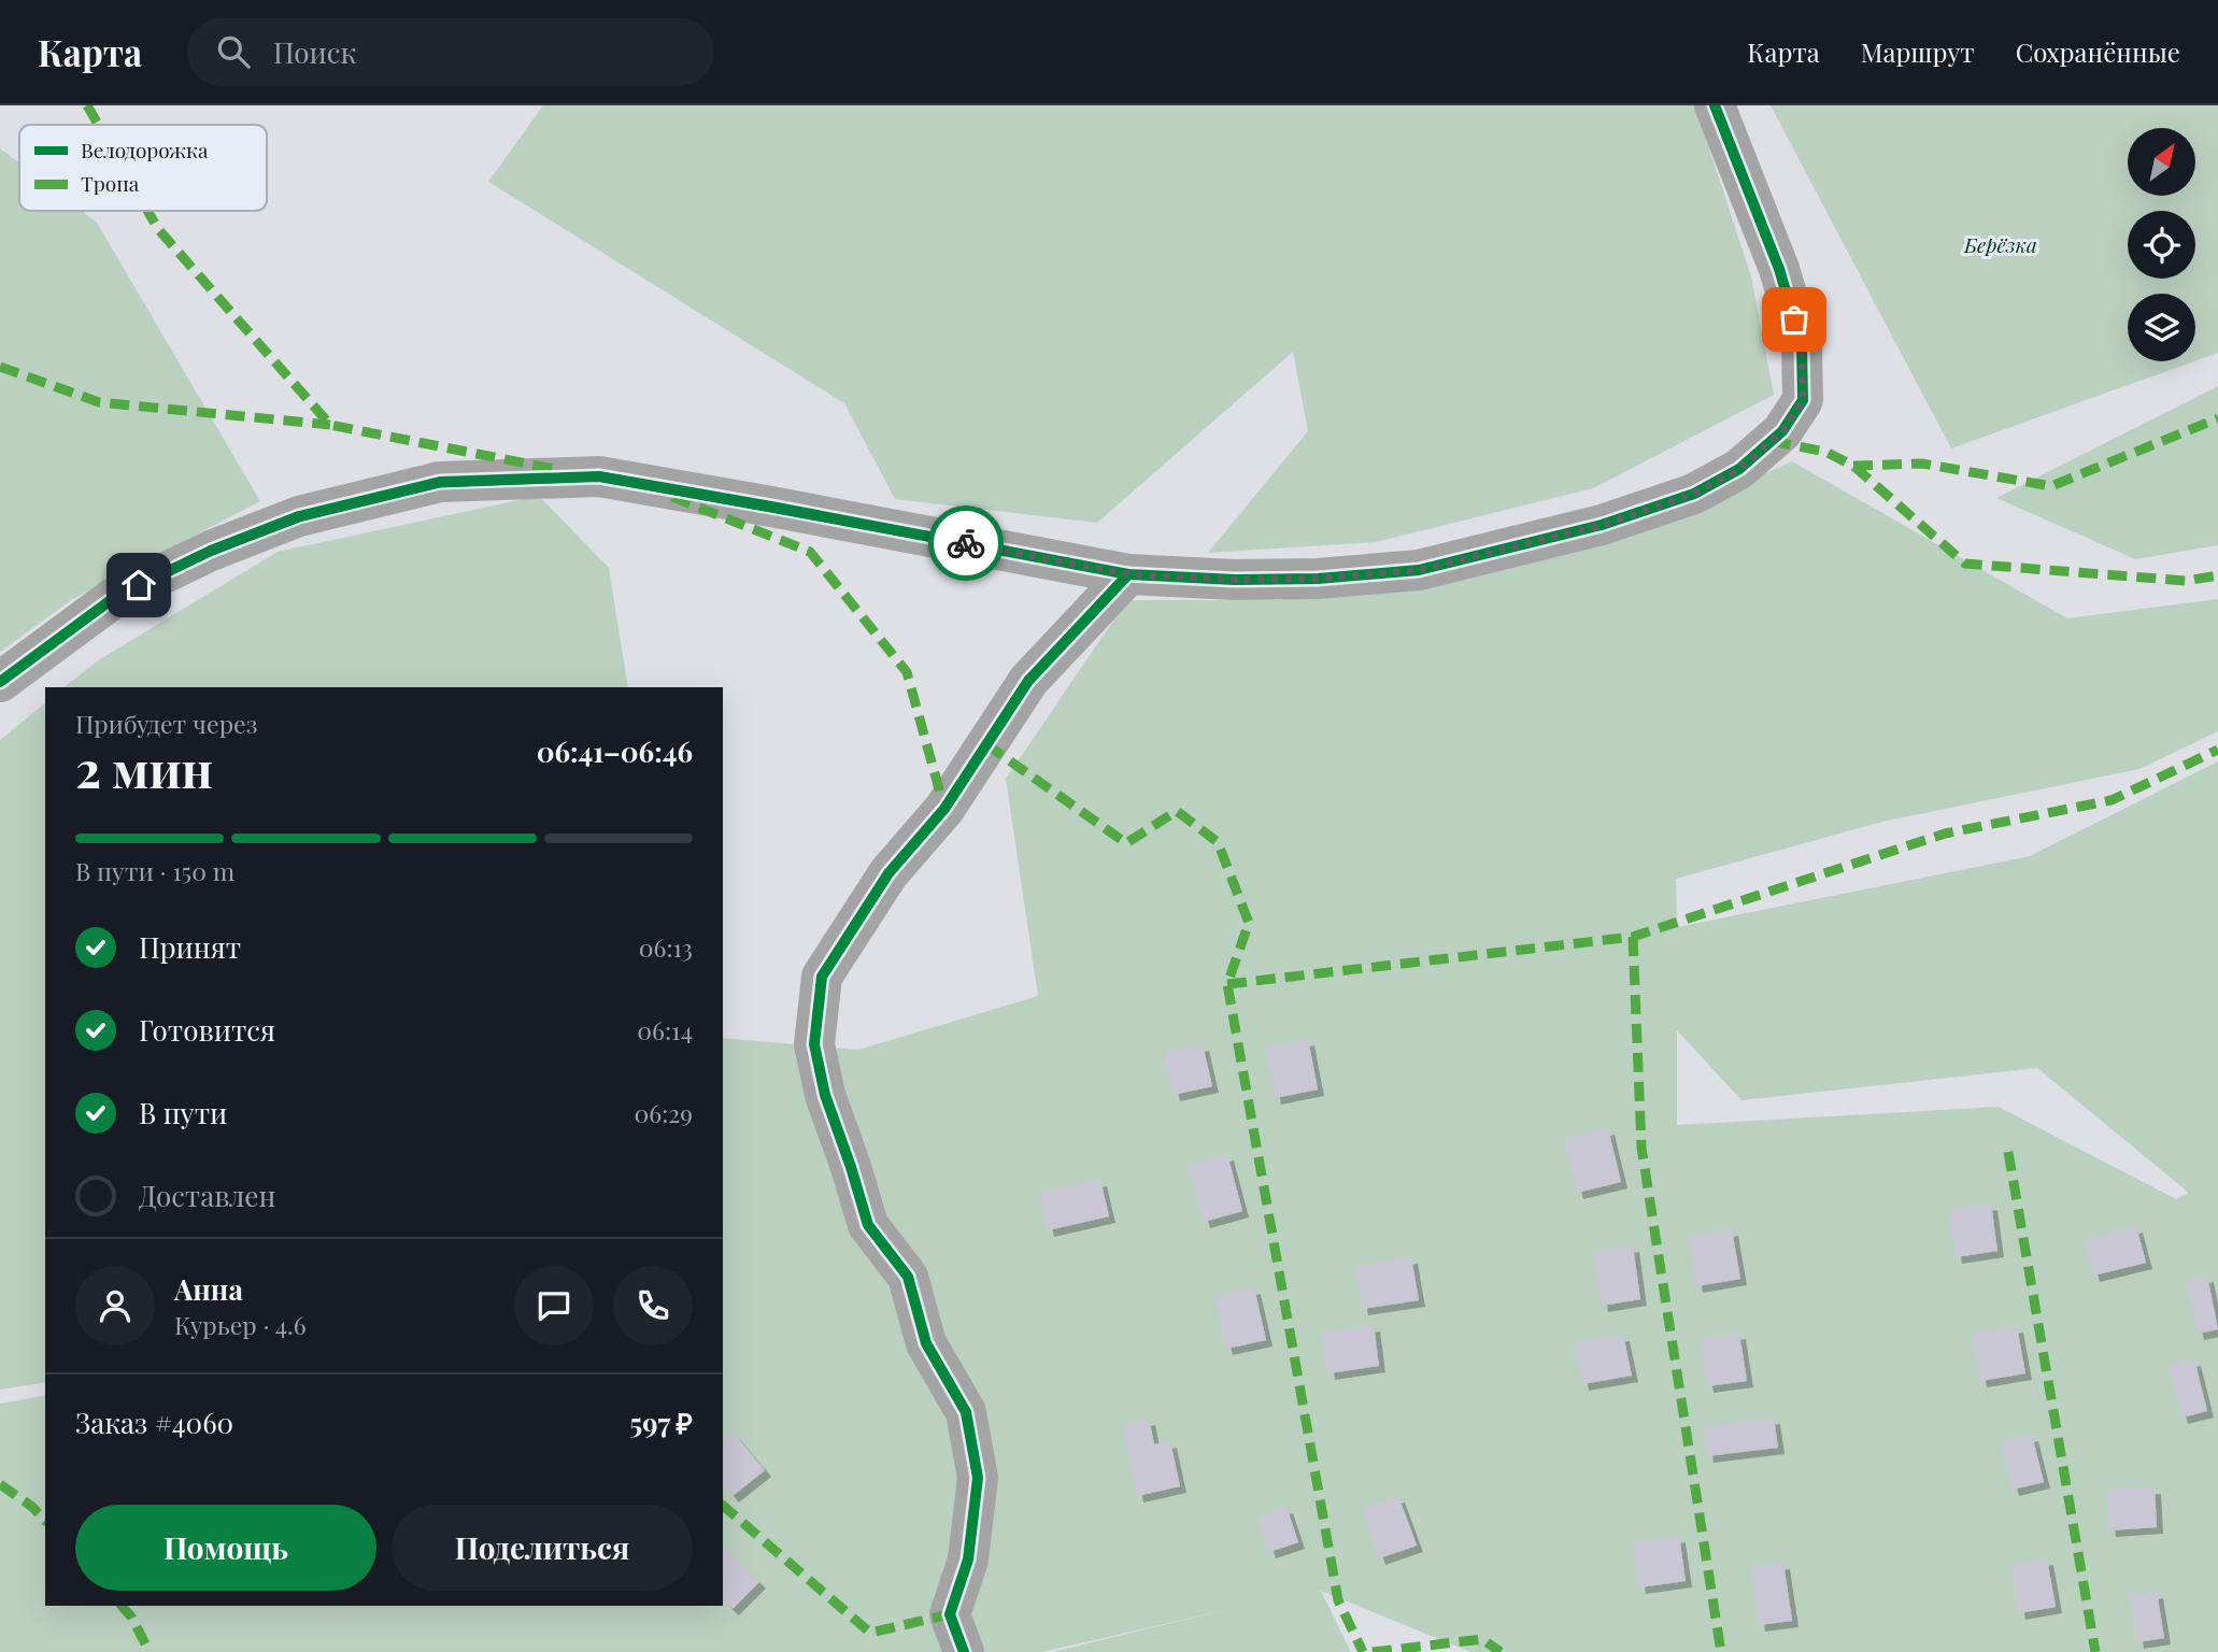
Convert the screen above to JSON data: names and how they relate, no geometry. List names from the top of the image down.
{
  "parks": ["Берёзка"],
  "legend": ["Велодорожка", "Тропа"],
  "north": "top right",
  "page": {
    "header": "Карта",
    "search": "Поиск",
    "nav": ["Карта", "Маршрут", "Сохранённые"],
    "heading": ["2 мин", "Прибудет через", "06:41–06:46"],
    "panel": [
      "Анна",
      "Курьер · 4.6",
      "Заказ #4060",
      "597 ₽"
    ],
    "bar": "В пути · 150 m",
    "list": [
      ["Принят", "06:13"],
      ["Готовится", "06:14"],
      ["В пути", "06:29"],
      "Доставлен"
    ],
    "buttons": ["Помощь", "Поделиться"]
  }
}
